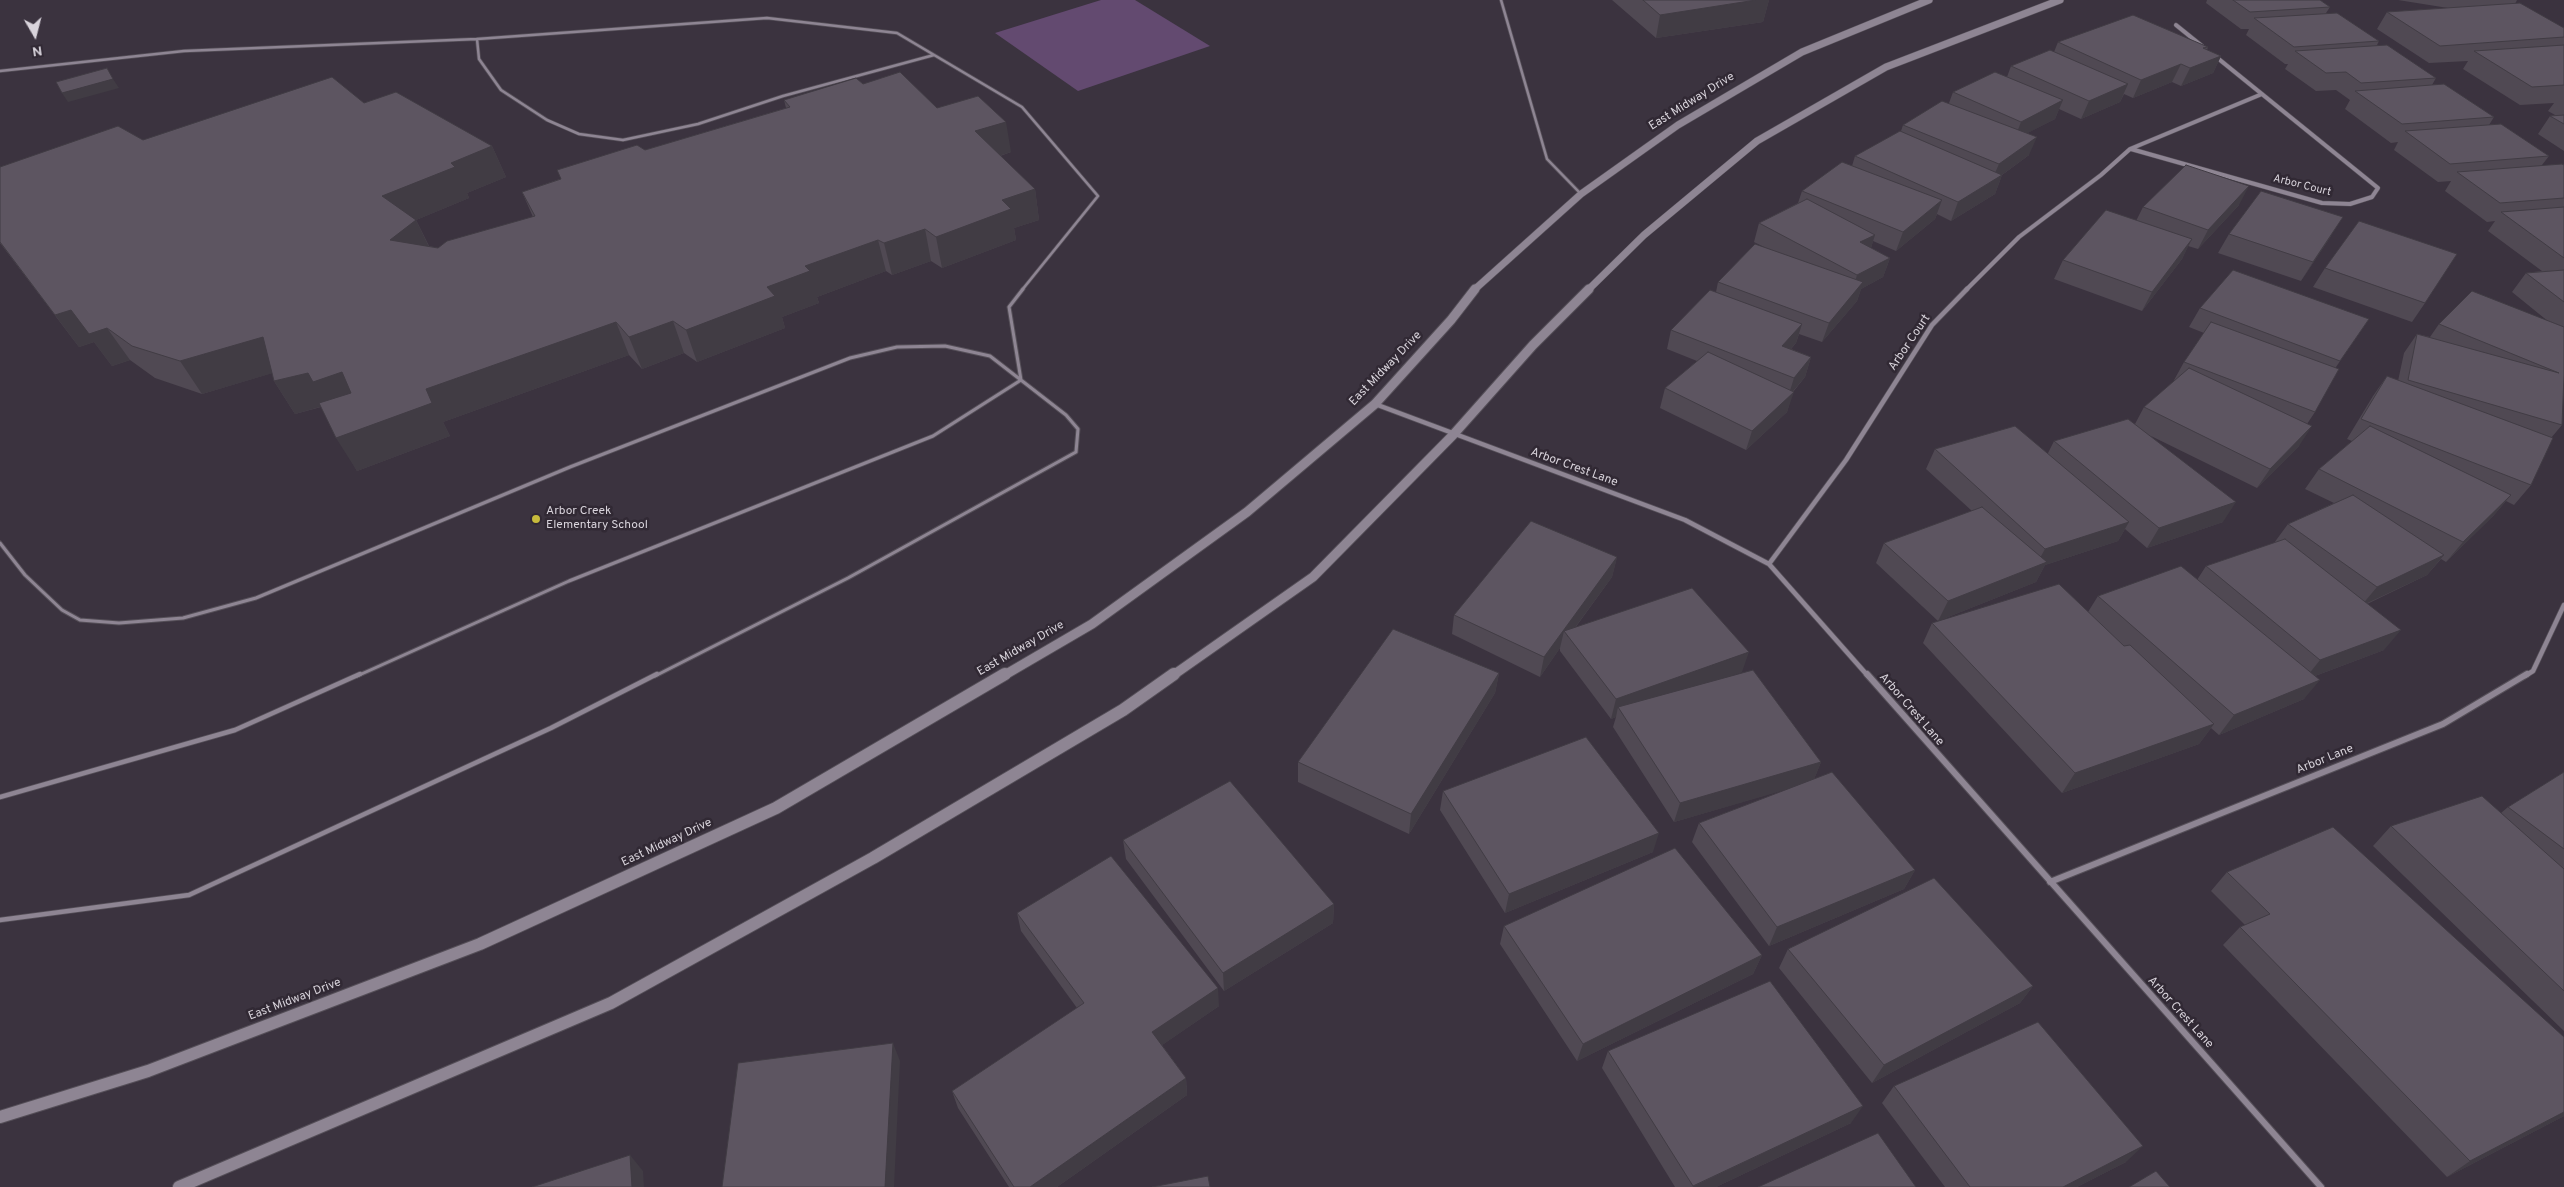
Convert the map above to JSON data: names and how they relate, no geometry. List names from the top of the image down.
{
  "streets": {
    "main road": ["East Midway Drive"],
    "street": ["Arbor Court", "Arbor Crest Lane", "Arbor Lane"]
  },
  "crossings": [
    ["East Midway Drive", "Arbor Crest Lane"],
    ["Arbor Court", "Arbor Crest Lane"],
    ["Arbor Crest Lane", "Arbor Lane"]
  ],
  "places": ["Arbor Creek Elementary School"],
  "north": "bottom"
}
